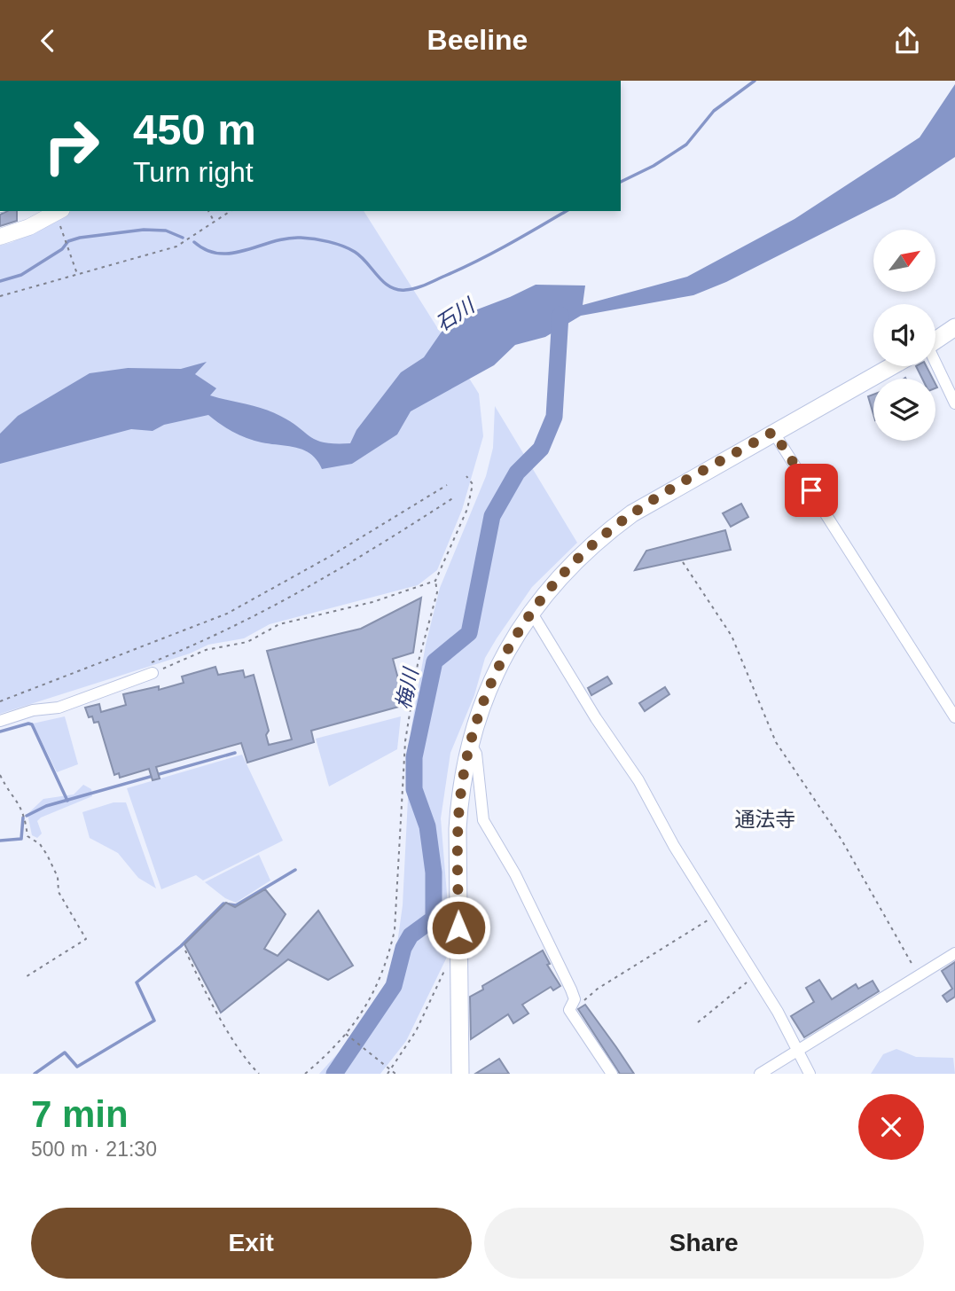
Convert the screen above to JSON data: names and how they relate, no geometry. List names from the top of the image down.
{
  "districts": ["通法寺"],
  "water": ["石川", "梅川"],
  "north": "top right",
  "page": {
    "header": "Beeline",
    "turn": ["450 m", "Turn right"],
    "heading": ["7 min", "500 m · 21:30"],
    "buttons": ["Exit", "Share"]
  }
}
